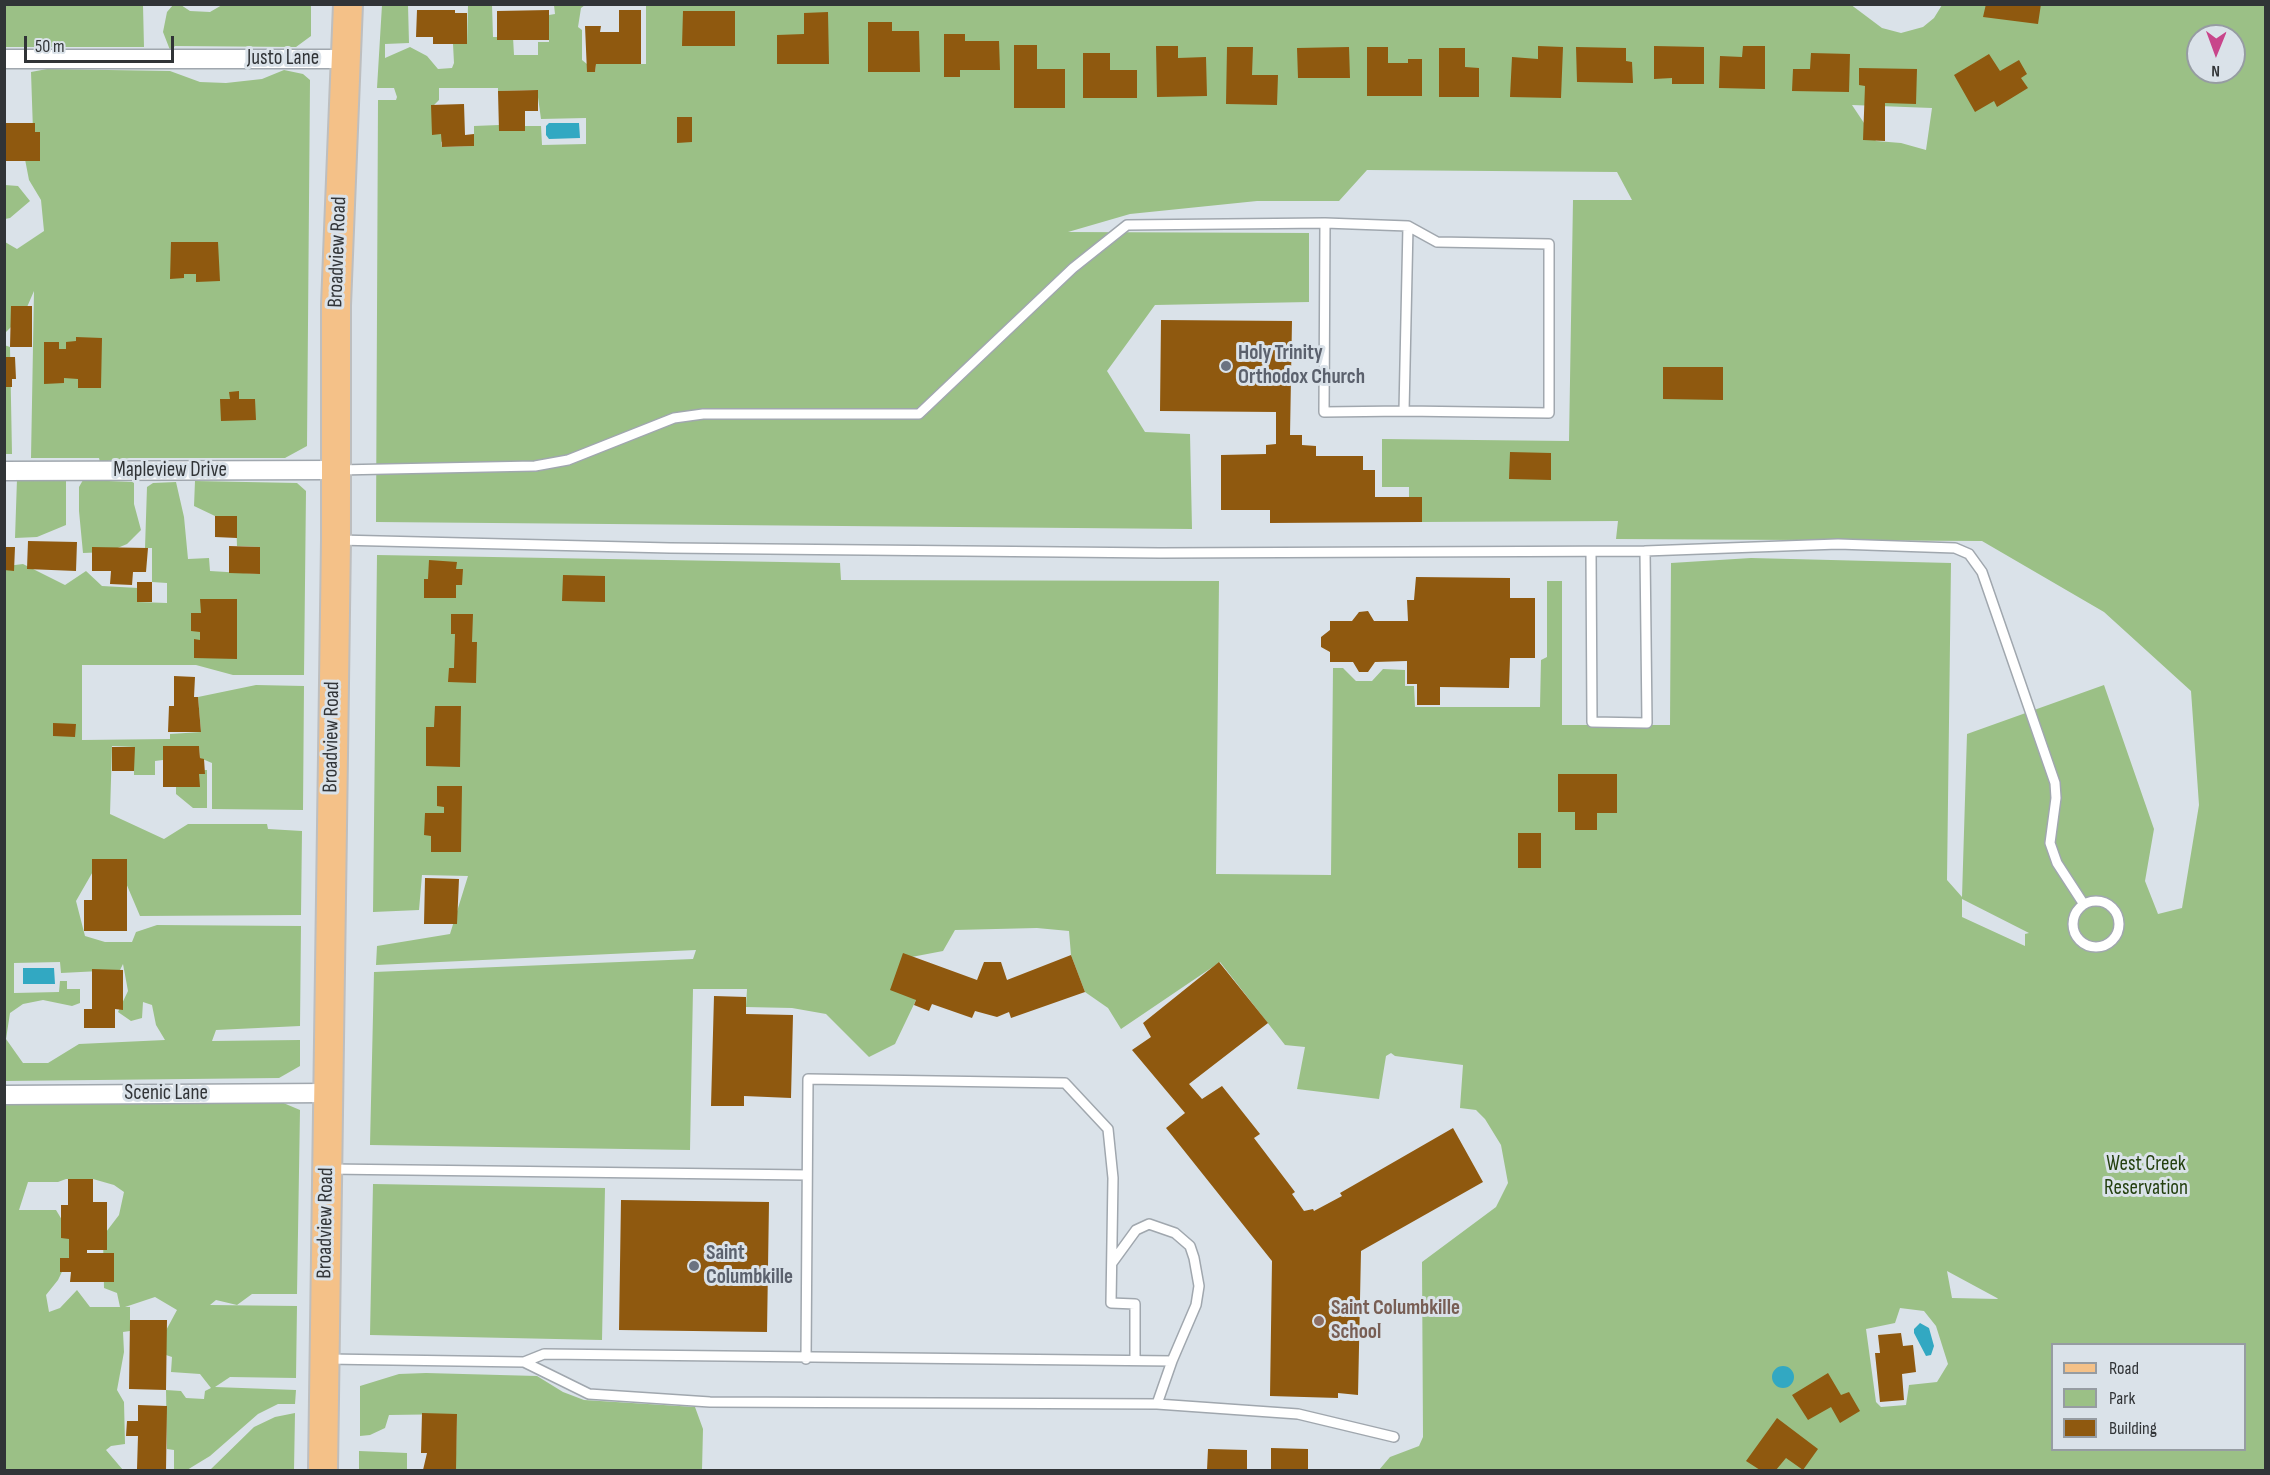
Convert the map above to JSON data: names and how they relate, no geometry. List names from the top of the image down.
{
  "streets": {
    "main road": ["Broadview Road"],
    "street": ["Justo Lane", "Mapleview Drive", "Scenic Lane"]
  },
  "crossings": [
    ["Justo Lane", "Broadview Road"],
    ["Broadview Road", "Mapleview Drive"],
    ["Broadview Road", "Scenic Lane"]
  ],
  "parks": ["West Creek Reservation"],
  "places": ["Holy Trinity Orthodox Church", "Saint Columbkille", "Saint Columbkille School"],
  "legend": ["Road", "Park", "Building"],
  "scale_bar": "50 m",
  "north": "bottom"
}
